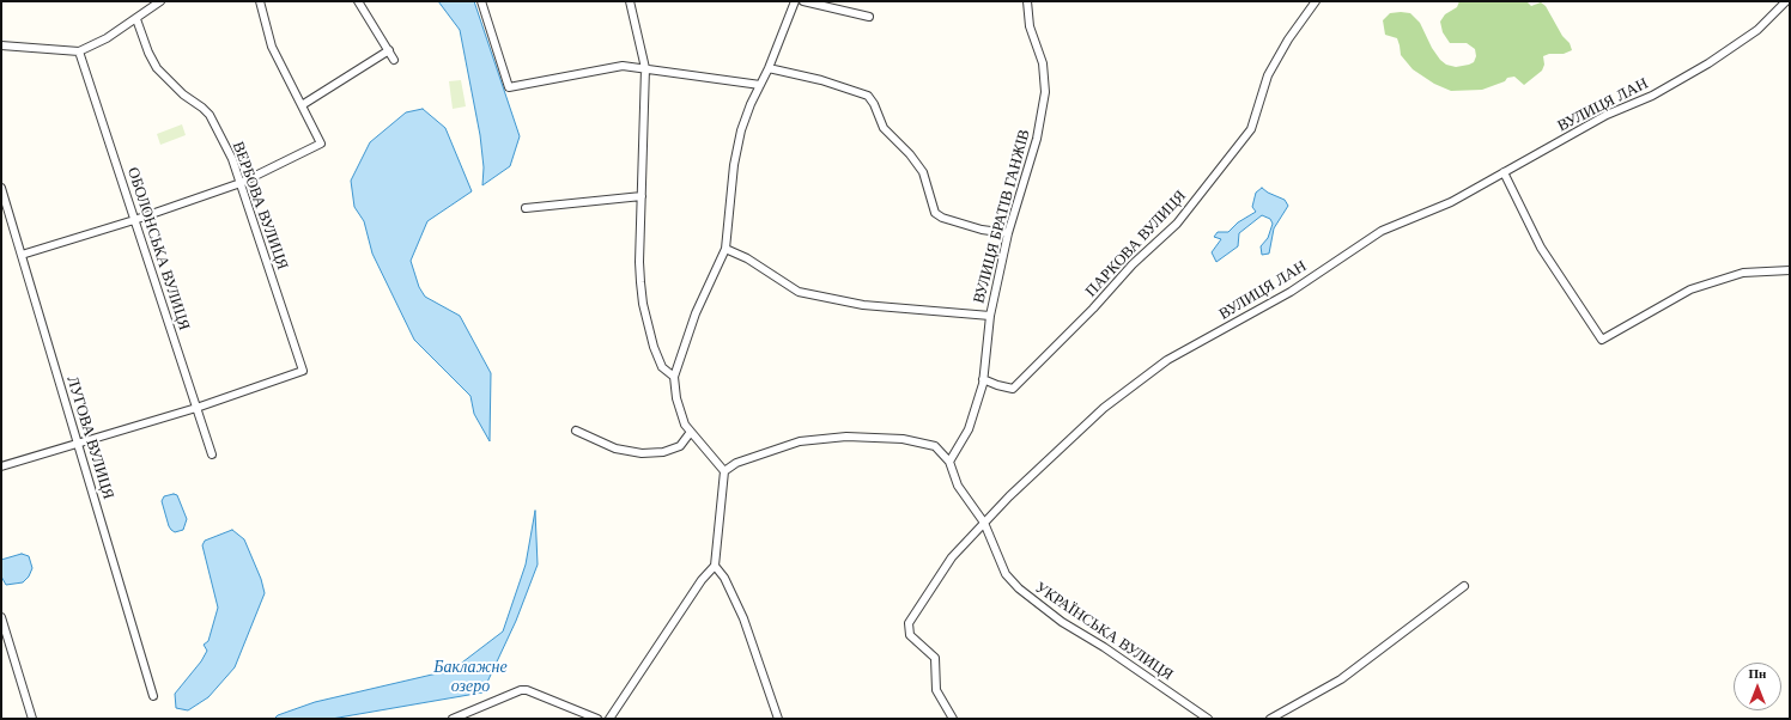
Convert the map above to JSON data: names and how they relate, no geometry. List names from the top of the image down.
{
  "streets": {
    "street": [
      "ВУЛИЦЯ ЛАН",
      "ВЕРБОВА ВУЛИЦЯ",
      "ВУЛИЦЯ БРАТІВ ГАНЖІВ",
      "ПАРКОВА ВУЛИЦЯ",
      "ОБОЛОНСЬКА ВУЛИЦЯ",
      "ЛУГОВА ВУЛИЦЯ",
      "УКРАЇНСЬКА ВУЛИЦЯ"
    ]
  },
  "crossings": [
    ["ВУЛИЦЯ ЛАН", "УКРАЇНСЬКА ВУЛИЦЯ"],
    ["ВЕРБОВА ВУЛИЦЯ", "ОБОЛОНСЬКА ВУЛИЦЯ"],
    ["ВУЛИЦЯ БРАТІВ ГАНЖІВ", "ПАРКОВА ВУЛИЦЯ"],
    ["ВУЛИЦЯ БРАТІВ ГАНЖІВ", "УКРАЇНСЬКА ВУЛИЦЯ"]
  ],
  "water": ["Баклажне озеро"],
  "north": "top"
}
